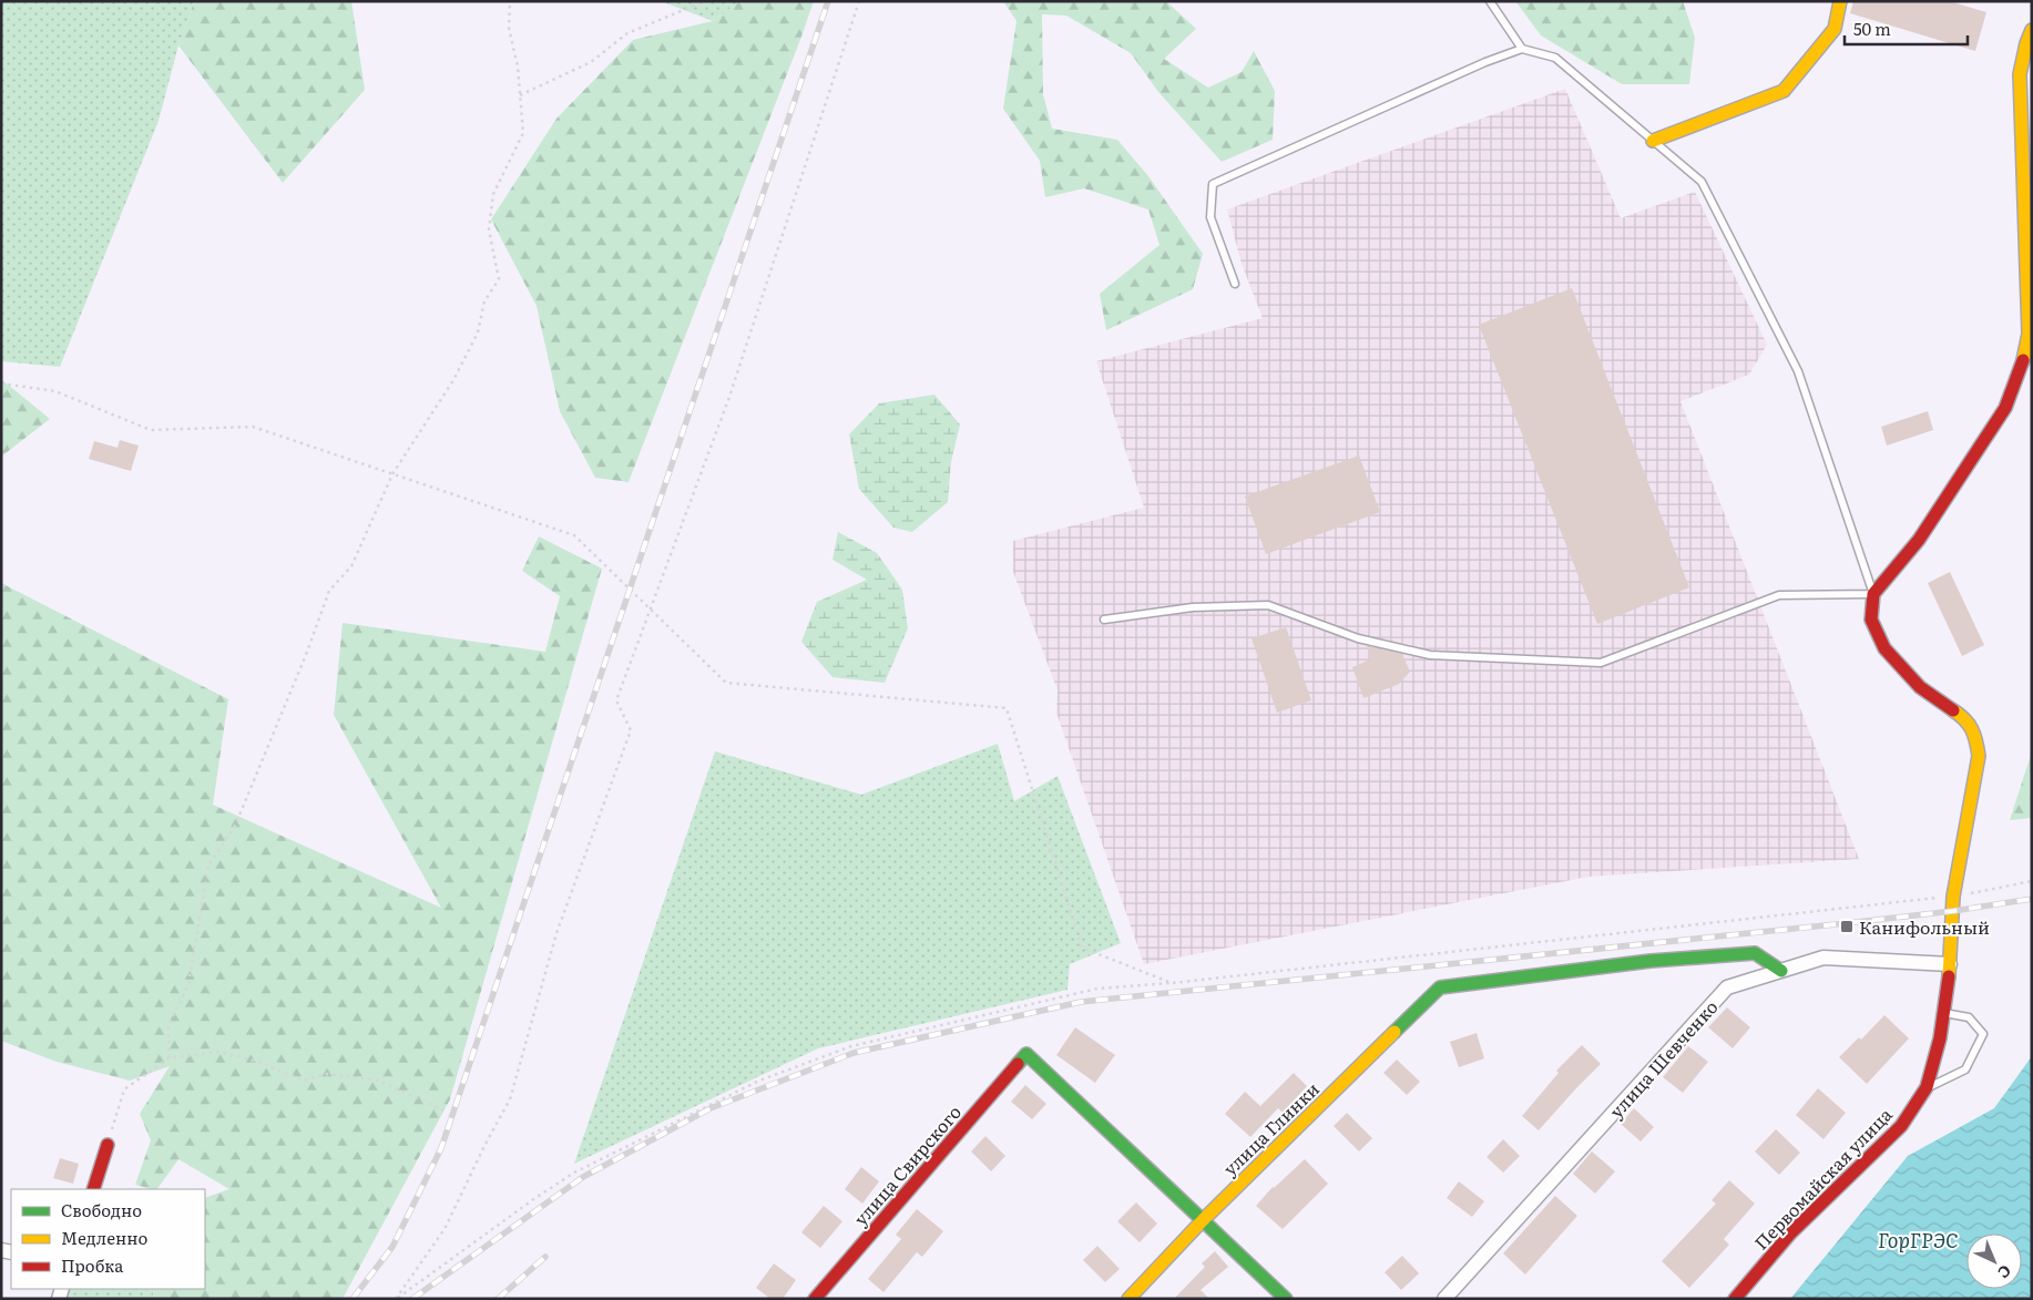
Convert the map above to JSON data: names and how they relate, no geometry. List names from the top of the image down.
{
  "streets": {
    "street": [
      "улица Шевченко",
      "улица Глинки",
      "улица Свирского",
      "Первомайская улица"
    ]
  },
  "crossings": [
    ["улица Шевченко", "улица Глинки"],
    ["улица Шевченко", "Первомайская улица"],
    ["улица Глинки", "улица Свирского"]
  ],
  "water": ["ГорГРЭС"],
  "places": {
    "transit": ["Канифольный"]
  },
  "legend": ["Свободно", "Медленно", "Пробка"],
  "scale_bar": "50 m",
  "north": "bottom right"
}
